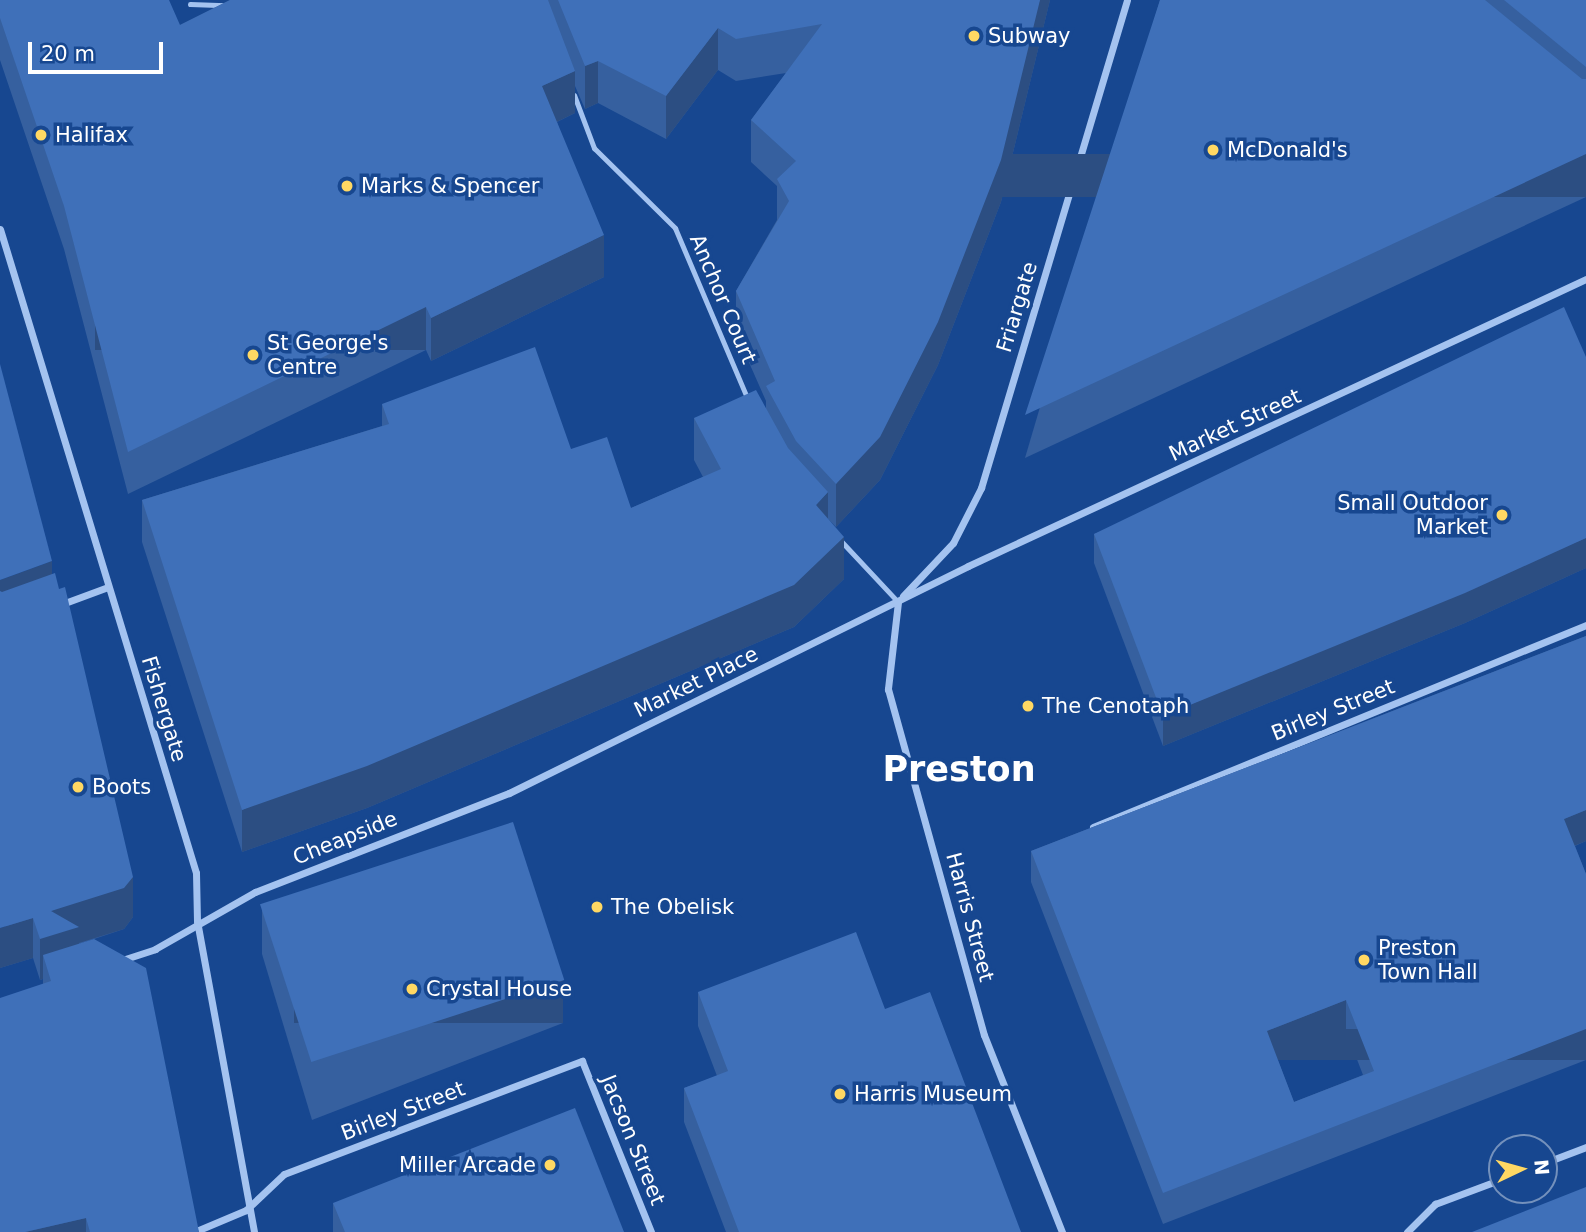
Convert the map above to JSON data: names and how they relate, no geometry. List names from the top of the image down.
{
  "streets": {
    "street": [
      "Friargate",
      "Market Street",
      "Market Place",
      "Fishergate",
      "Birley Street",
      "Cheapside",
      "Harris Street",
      "Jacson Street"
    ],
    "lane": ["Anchor Court"]
  },
  "crossings": [
    ["Friargate", "Market Street"],
    ["Friargate", "Market Place"],
    ["Friargate", "Harris Street"],
    ["Market Street", "Market Place"],
    ["Market Street", "Harris Street"],
    ["Market Place", "Cheapside"],
    ["Market Place", "Harris Street"],
    ["Fishergate", "Birley Street"],
    ["Fishergate", "Cheapside"],
    ["Birley Street", "Jacson Street"]
  ],
  "districts": ["Preston"],
  "places": [
    "Subway",
    "Halifax",
    "McDonald's",
    "Marks & Spencer",
    "St George's Centre",
    "Small Outdoor Market",
    "The Cenotaph",
    "Boots",
    "The Obelisk",
    "Preston Town Hall",
    "Crystal House",
    "Harris Museum",
    "Miller Arcade"
  ],
  "scale_bar": "20 m",
  "north": "right"
}
